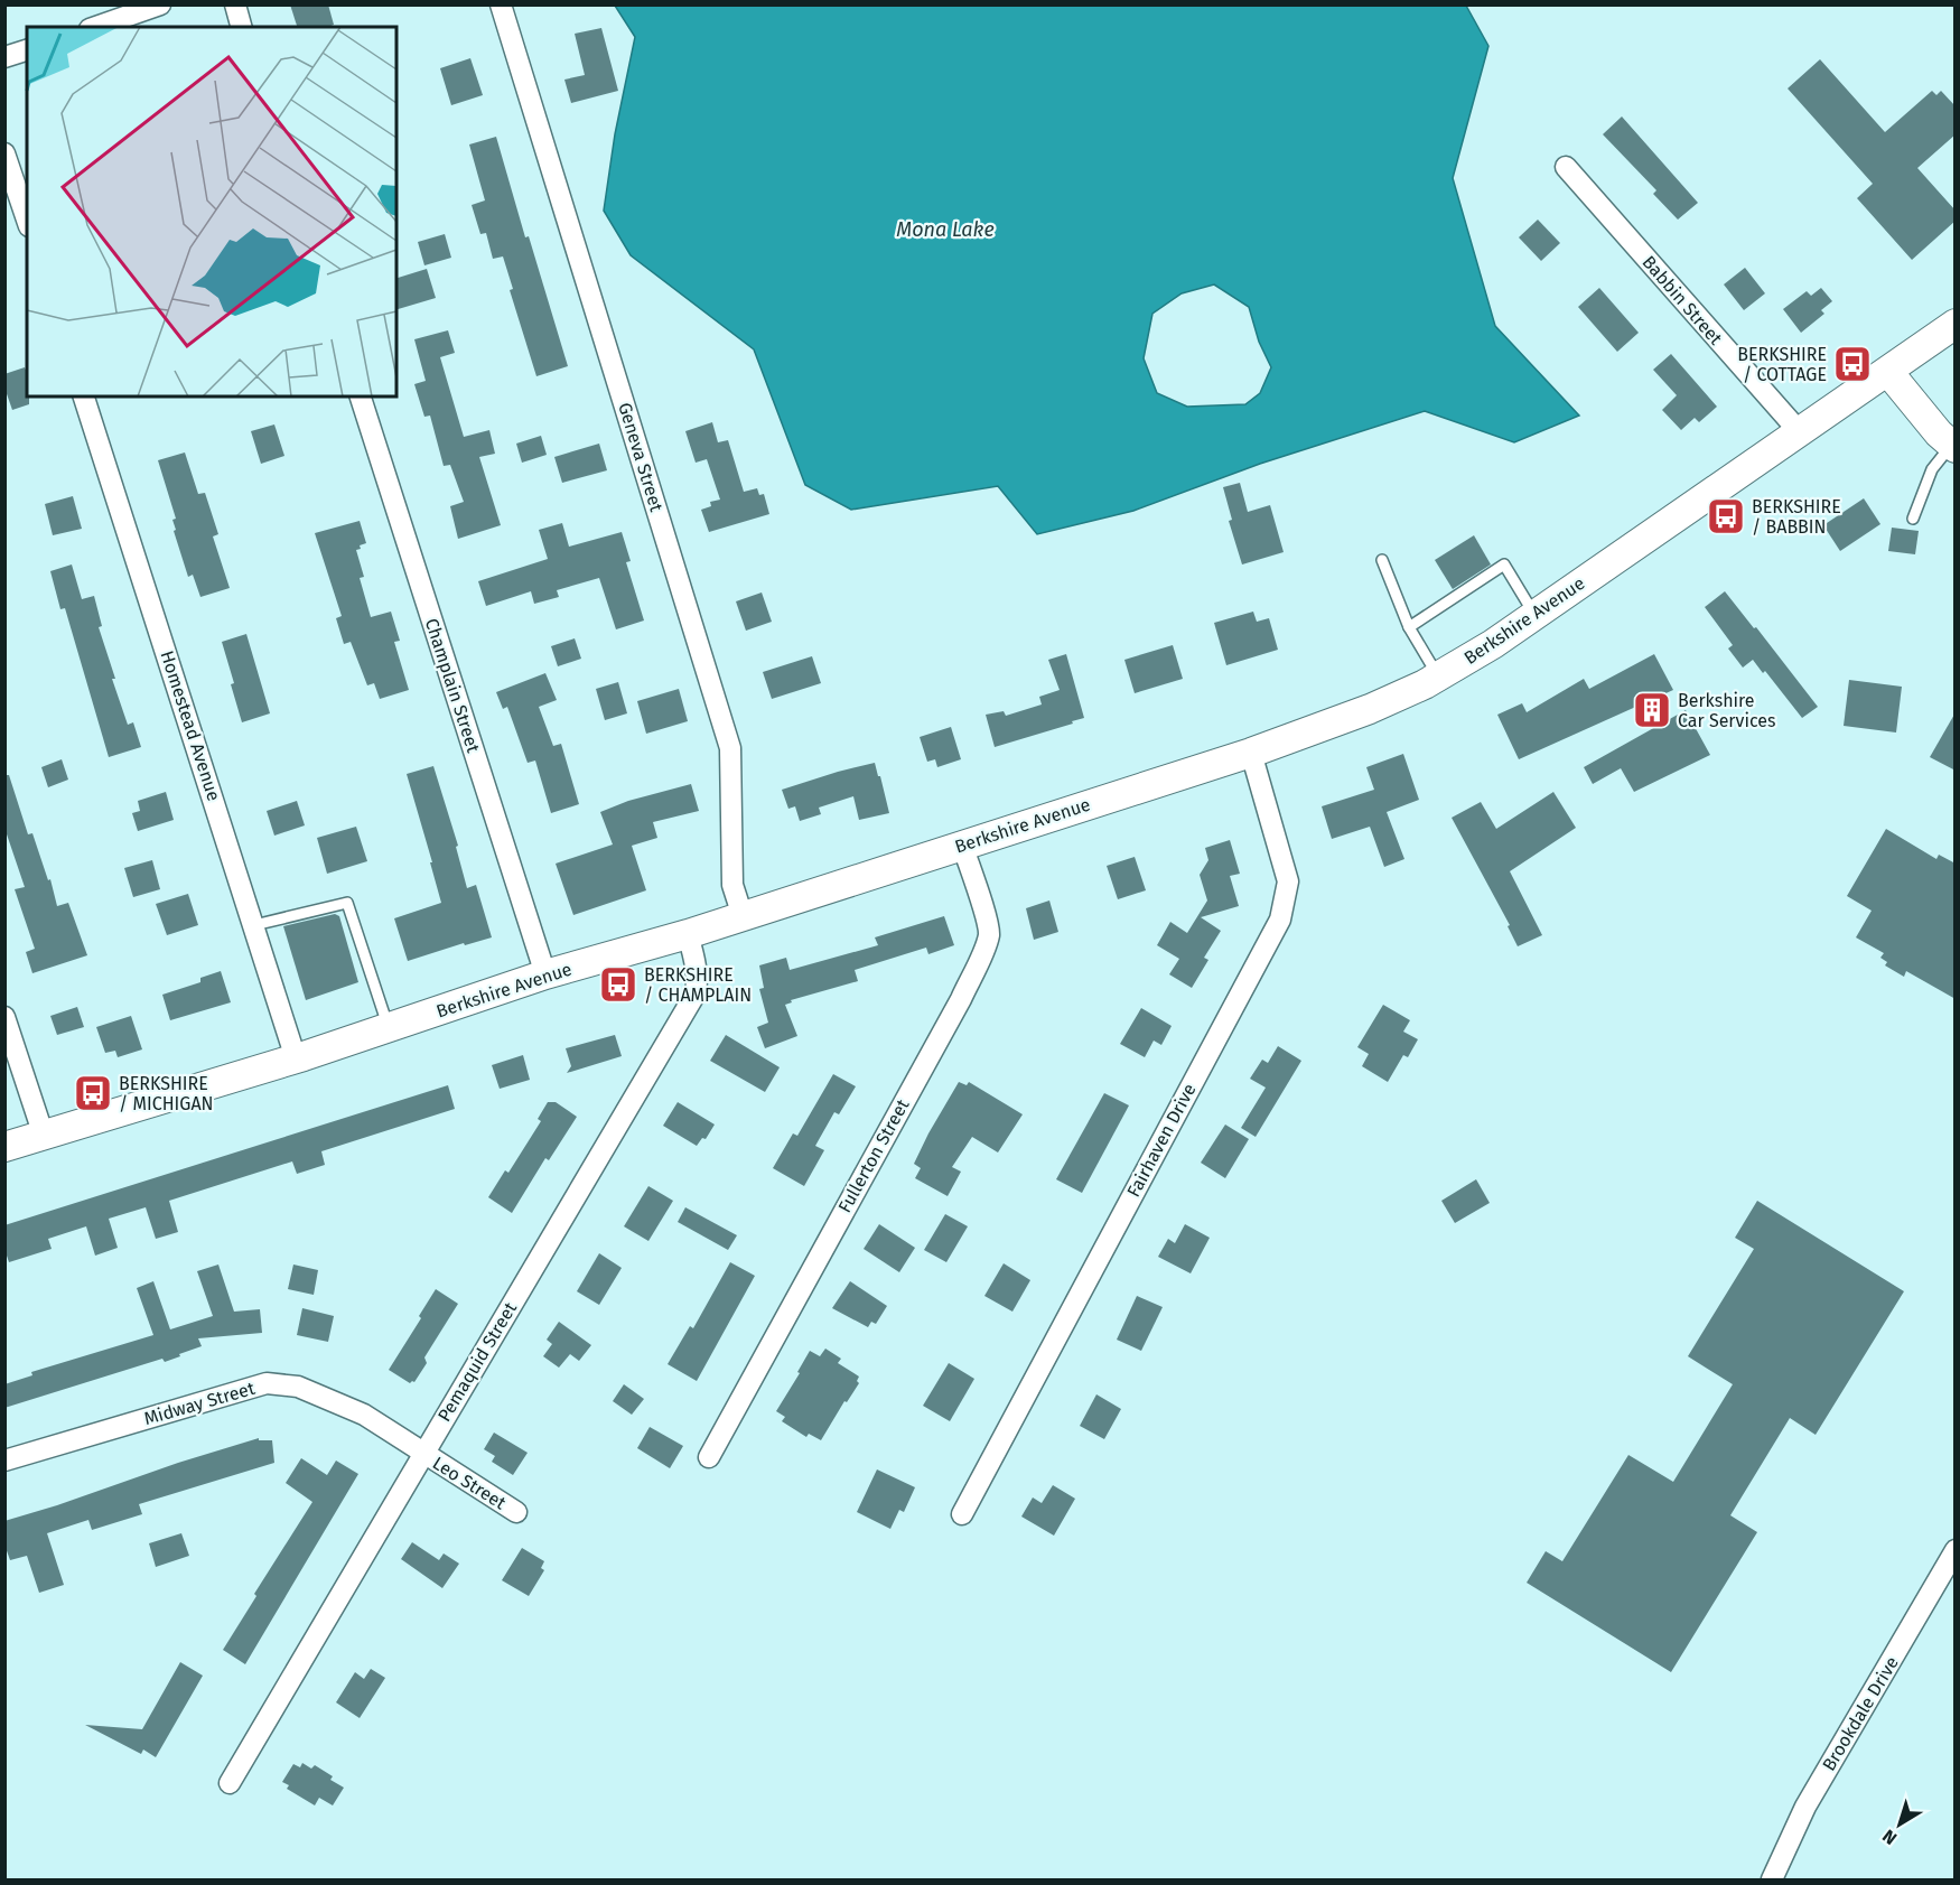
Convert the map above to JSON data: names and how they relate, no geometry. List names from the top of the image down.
{
  "streets": {
    "main road": ["Berkshire Avenue"],
    "street": [
      "Babbin Street",
      "Geneva Street",
      "Champlain Street",
      "Homestead Avenue",
      "Fairhaven Drive",
      "Fullerton Street",
      "Pemaquid Street",
      "Midway Street",
      "Leo Street",
      "Brookdale Drive"
    ]
  },
  "crossings": [
    ["Babbin Street", "Berkshire Avenue"],
    ["Geneva Street", "Berkshire Avenue"],
    ["Berkshire Avenue", "Champlain Street"],
    ["Berkshire Avenue", "Homestead Avenue"],
    ["Berkshire Avenue", "Fairhaven Drive"],
    ["Berkshire Avenue", "Fullerton Street"],
    ["Berkshire Avenue", "Pemaquid Street"],
    ["Pemaquid Street", "Midway Street"],
    ["Pemaquid Street", "Leo Street"],
    ["Midway Street", "Leo Street"]
  ],
  "water": ["Mona Lake"],
  "places": {
    "bus stop": [
      "BERKSHIRE / COTTAGE",
      "BERKSHIRE / BABBIN",
      "BERKSHIRE / CHAMPLAIN",
      "BERKSHIRE / MICHIGAN"
    ],
    "building": ["Berkshire Car Services"]
  },
  "north": "bottom left"
}
